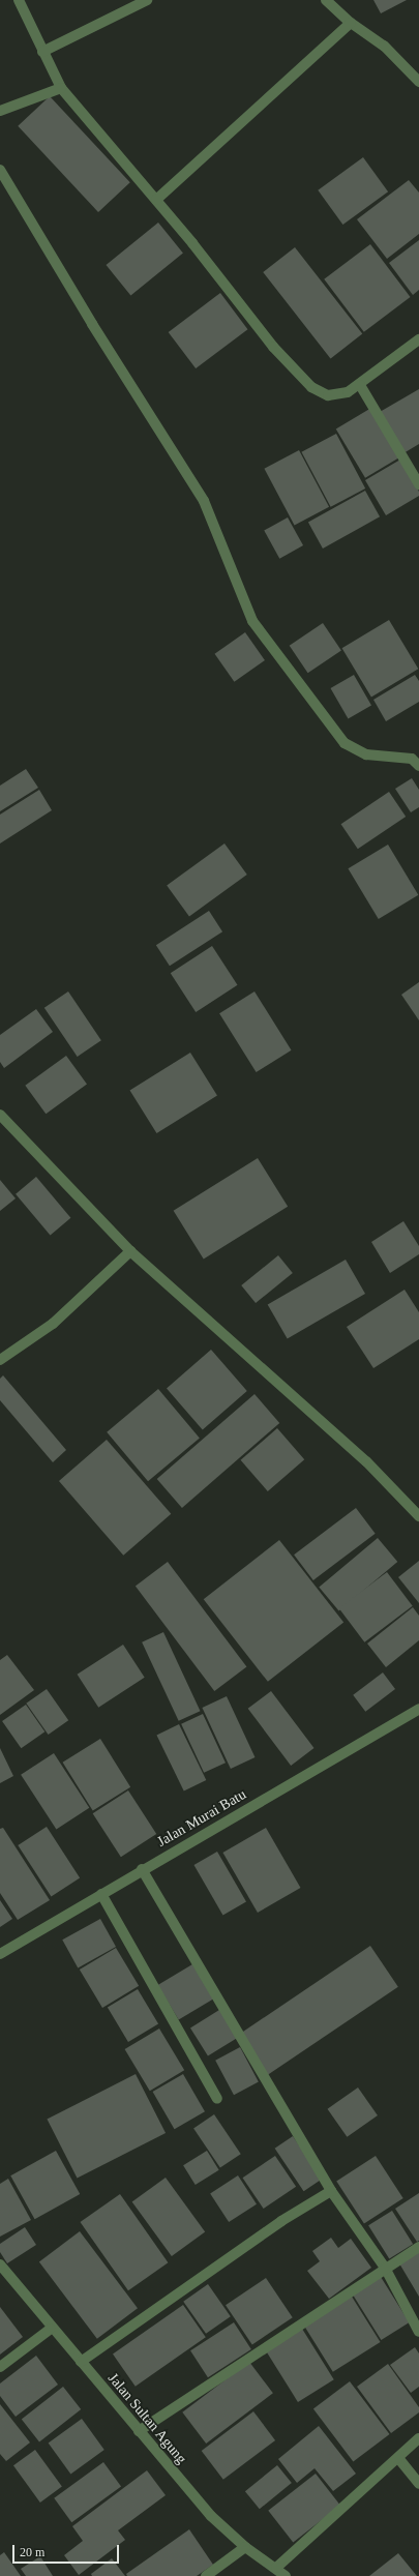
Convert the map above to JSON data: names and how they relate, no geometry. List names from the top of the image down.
{
  "streets": {
    "street": ["Jalan Murai Batu", "Jalan Sultan Agung"]
  },
  "scale_bar": "20 m"
}
